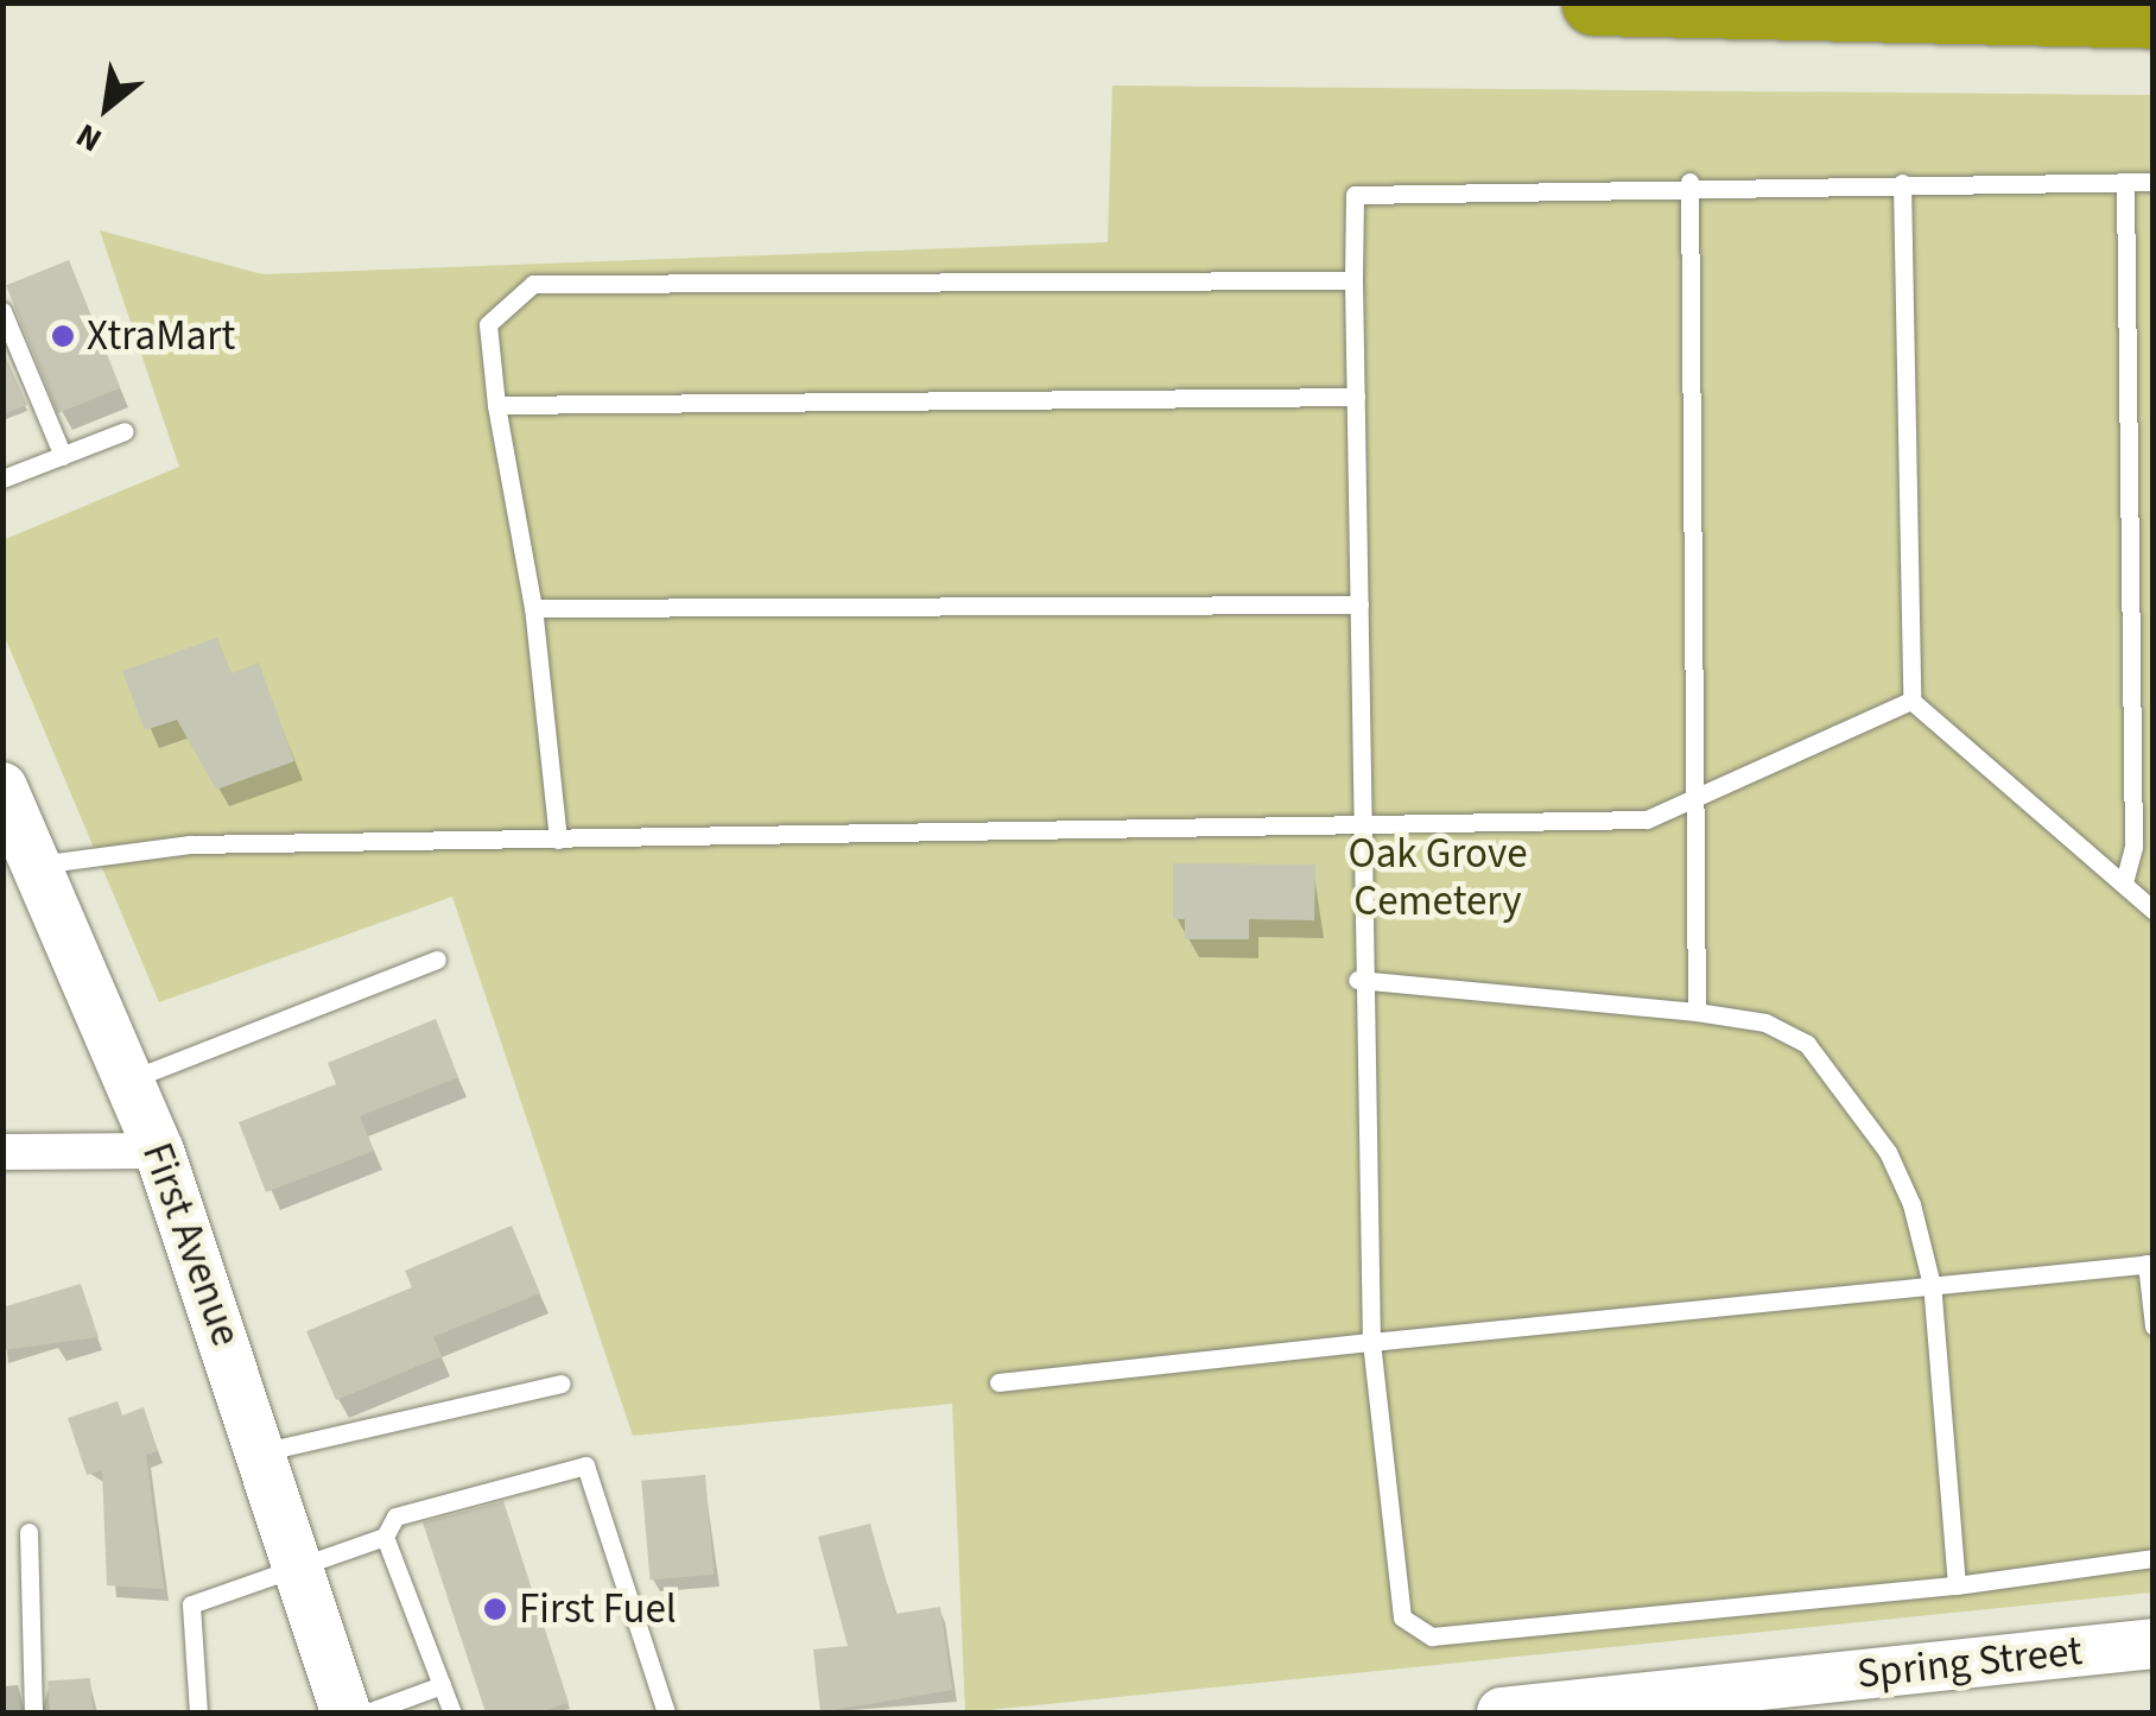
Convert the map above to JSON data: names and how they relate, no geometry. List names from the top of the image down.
{
  "streets": {
    "main road": ["First Avenue", "Spring Street"]
  },
  "parks": ["Oak Grove Cemetery"],
  "places": ["XtraMart", "First Fuel"],
  "north": "bottom left"
}
